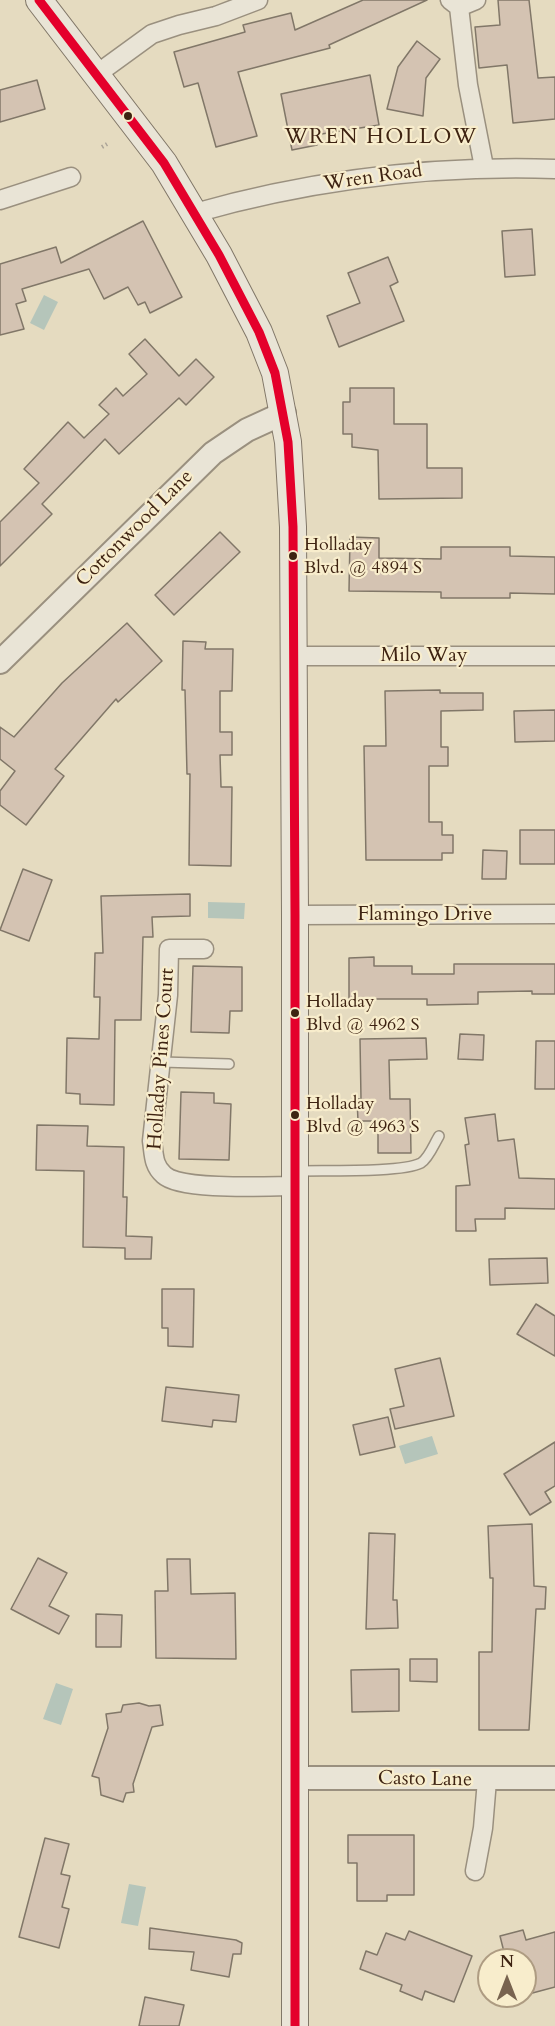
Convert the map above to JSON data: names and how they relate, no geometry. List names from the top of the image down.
{
  "streets": {
    "street": [
      "Wren Road",
      "Cottonwood Lane",
      "Milo Way",
      "Flamingo Drive",
      "Holladay Pines Court",
      "Casto Lane"
    ]
  },
  "districts": ["WREN HOLLOW"],
  "places": ["Holladay Blvd. @ 4894 S", "Holladay Blvd @ 4962 S", "Holladay Blvd @ 4963 S"],
  "north": "top"
}
